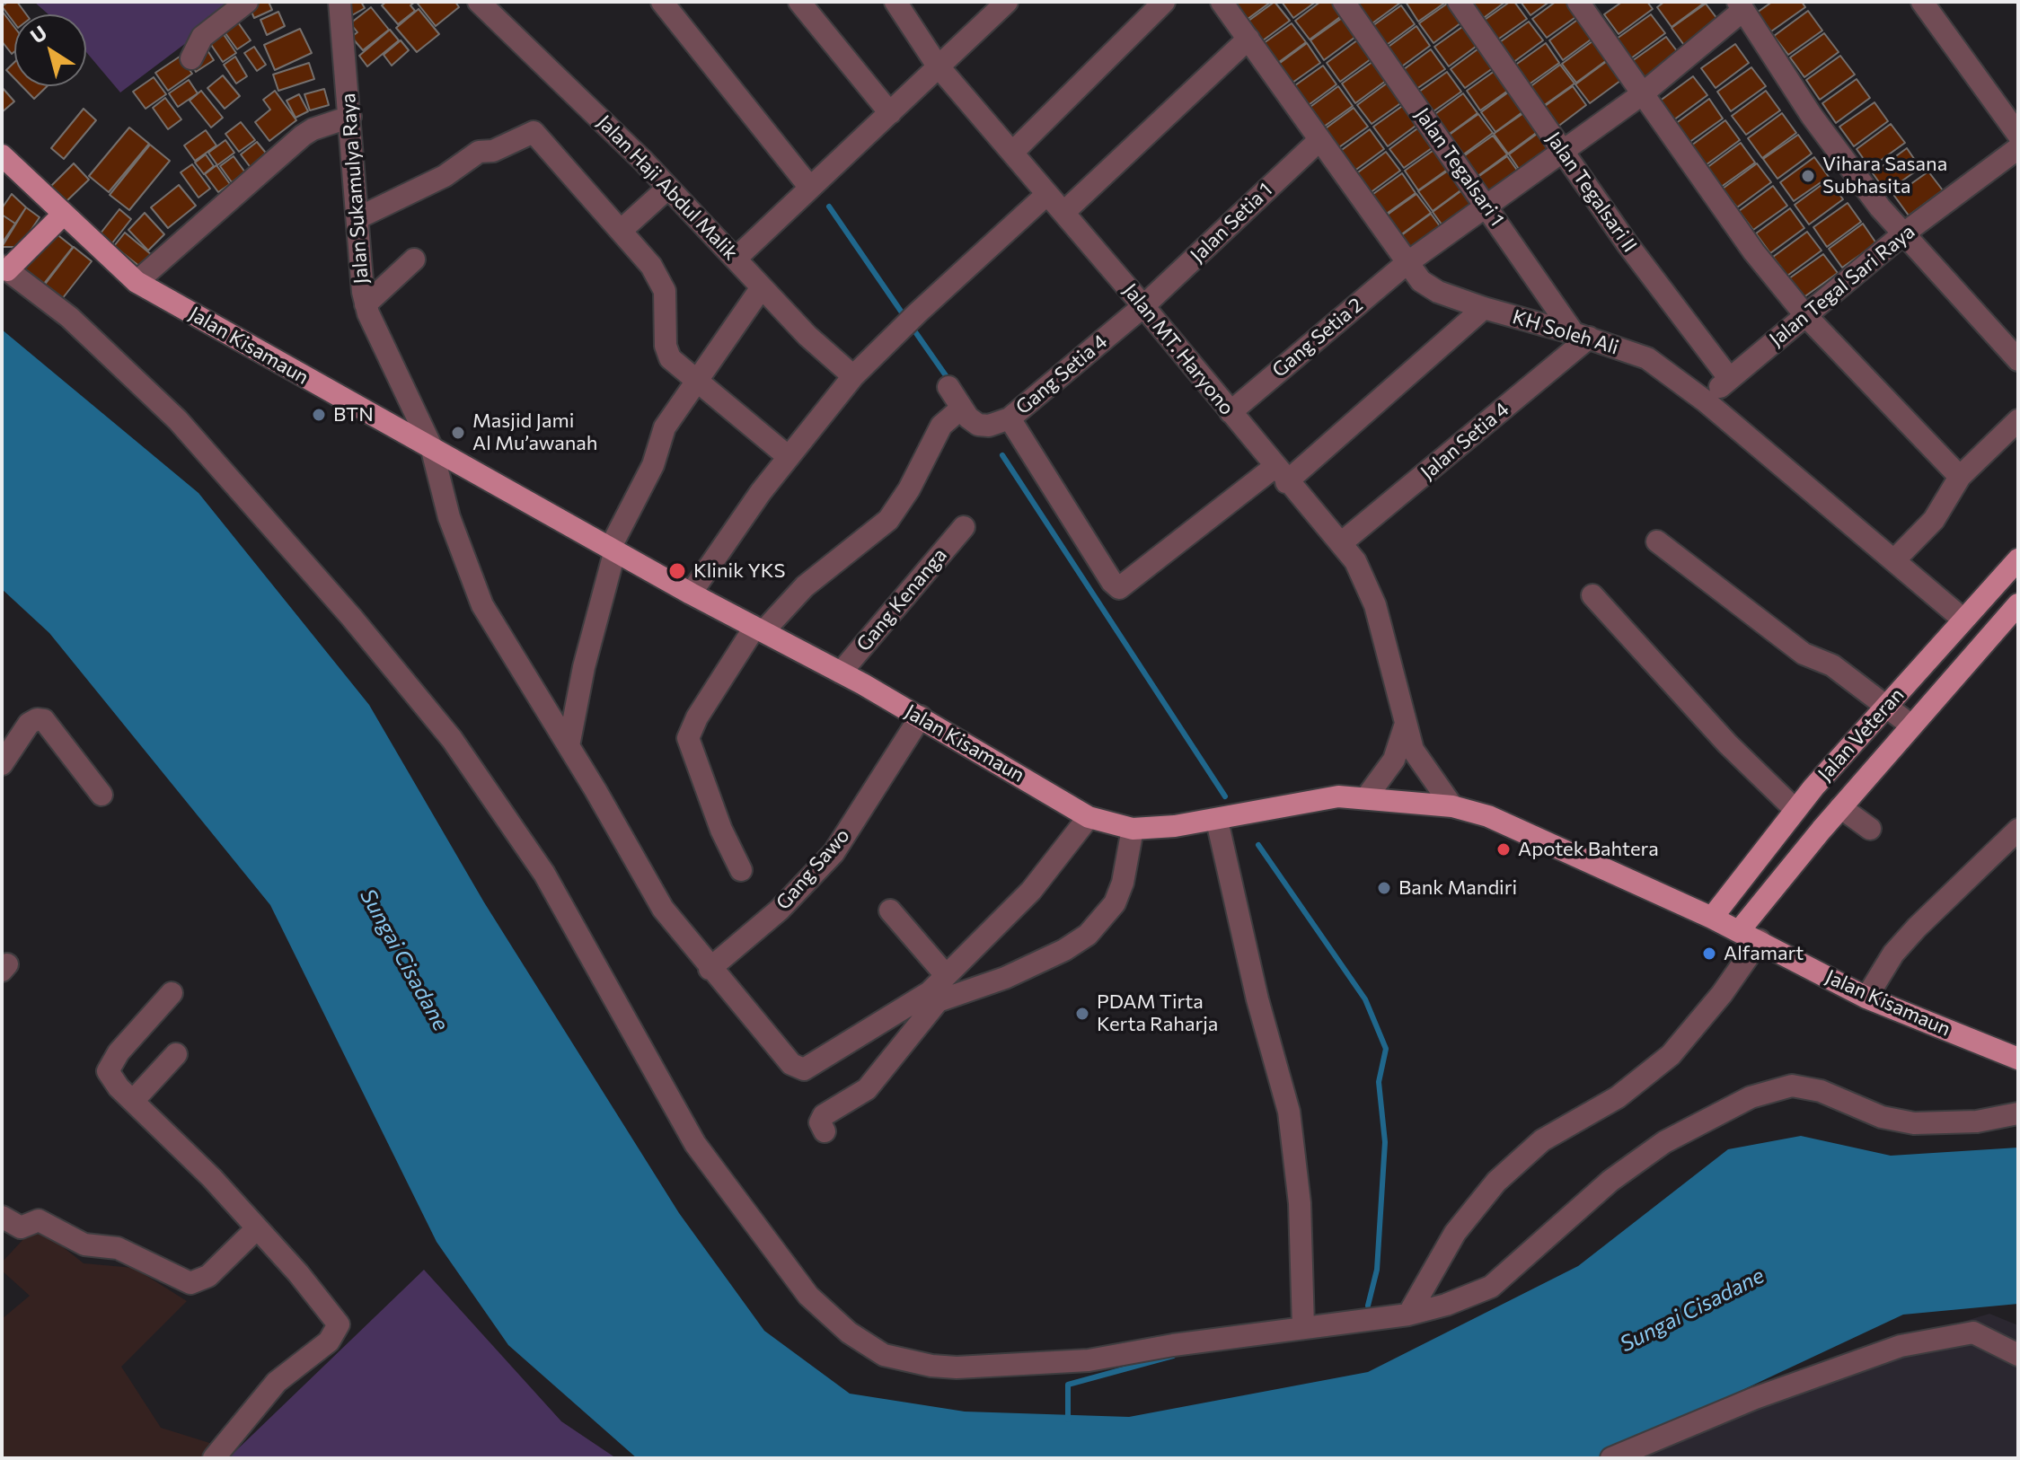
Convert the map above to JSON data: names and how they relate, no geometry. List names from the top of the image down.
{
  "streets": {
    "main road": ["Jalan Kisamaun", "Jalan Veteran"],
    "street": [
      "Jalan Tegalsari 1",
      "Jalan Haji Abdul Malik",
      "Jalan Sukamulya Raya",
      "Jalan Tegalsari II",
      "Jalan Setia 1",
      "Jalan Tegal Sari Raya",
      "KH Soleh Ali",
      "Gang Setia 2",
      "Jalan MT. Haryono",
      "Gang Setia 4",
      "Jalan Setia 4",
      "Gang Kenanga",
      "Gang Sawo"
    ]
  },
  "crossings": [
    ["Jalan Tegalsari 1", "KH Soleh Ali"],
    ["Jalan Tegalsari 1", "Gang Setia 2"],
    ["Jalan Tegalsari 1", "Jalan Setia 4"],
    ["Jalan Sukamulya Raya", "Jalan Kisamaun"],
    ["Jalan Sukamulya Raya", "Gang Sawo"],
    ["Jalan Tegalsari II", "Jalan Tegal Sari Raya"],
    ["Jalan Tegalsari II", "Gang Setia 2"],
    ["Jalan Setia 1", "KH Soleh Ali"],
    ["Jalan Setia 1", "Jalan MT. Haryono"],
    ["Jalan Setia 1", "Gang Setia 4"],
    ["Jalan Tegal Sari Raya", "KH Soleh Ali"],
    ["KH Soleh Ali", "Gang Setia 2"],
    ["KH Soleh Ali", "Jalan Setia 4"],
    ["KH Soleh Ali", "Jalan Veteran"],
    ["Gang Setia 2", "Jalan MT. Haryono"],
    ["Jalan Kisamaun", "Jalan MT. Haryono"],
    ["Jalan Kisamaun", "Gang Kenanga"],
    ["Jalan Kisamaun", "Jalan Veteran"],
    ["Jalan Kisamaun", "Gang Sawo"],
    ["Jalan MT. Haryono", "Gang Setia 4"],
    ["Jalan MT. Haryono", "Jalan Setia 4"]
  ],
  "water": ["Sungai Cisadane"],
  "places": [
    "Vihara Sasana Subhasita",
    "BTN",
    "Masjid Jami Al Mu’awanah",
    "Klinik YKS",
    "Apotek Bahtera",
    "Bank Mandiri",
    "Alfamart",
    "PDAM Tirta Kerta Raharja"
  ],
  "north": "top left"
}
